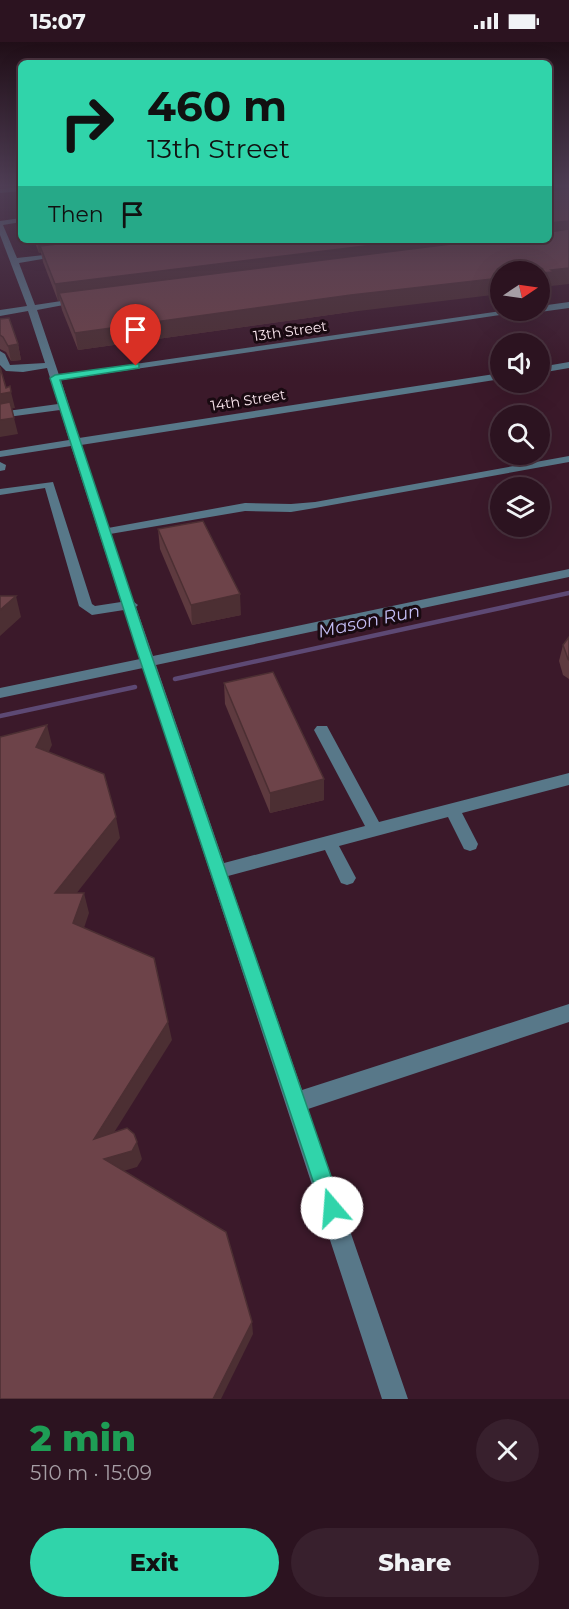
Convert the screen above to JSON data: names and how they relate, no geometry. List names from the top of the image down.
{
  "streets": {
    "street": ["13th Street", "14th Street"]
  },
  "water": ["Mason Run"],
  "north": "right",
  "page": {
    "status": "15:07",
    "turn": ["460 m", "13th Street"],
    "then": "Then",
    "heading": ["2 min", "510 m · 15:09"],
    "buttons": ["Exit", "Share"]
  }
}
